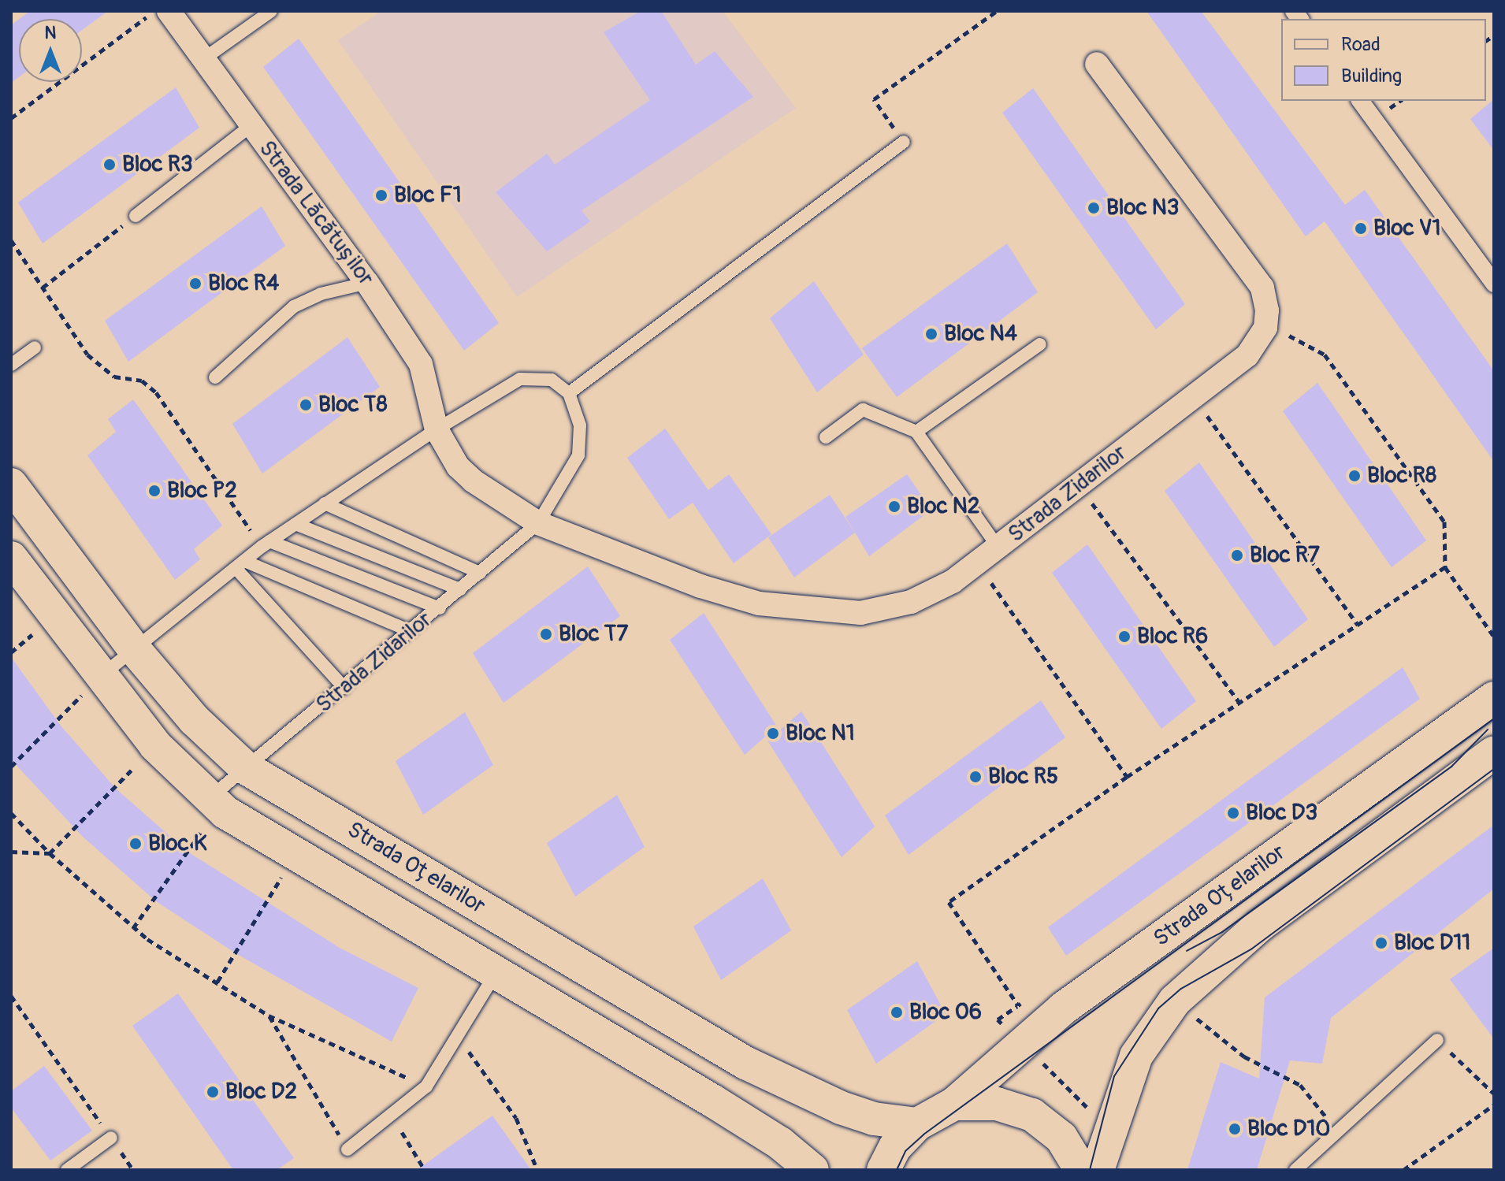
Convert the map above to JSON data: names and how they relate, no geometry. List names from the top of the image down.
{
  "streets": {
    "main road": ["Strada Oțelarilor"],
    "street": ["Strada Lăcătușilor", "Strada Zidarilor"]
  },
  "crossings": [
    ["Strada Lăcătușilor", "Strada Zidarilor"],
    ["Strada Zidarilor", "Strada Oțelarilor"]
  ],
  "places": [
    "Bloc R3",
    "Bloc F1",
    "Bloc N3",
    "Bloc V1",
    "Bloc R4",
    "Bloc N4",
    "Bloc T8",
    "Bloc R8",
    "Bloc P2",
    "Bloc N2",
    "Bloc R7",
    "Bloc T7",
    "Bloc R6",
    "Bloc N1",
    "Bloc R5",
    "Bloc D3",
    "Bloc K",
    "Bloc D11",
    "Bloc O6",
    "Bloc D2",
    "Bloc D10"
  ],
  "legend": ["Road", "Building"],
  "north": "top"
}
